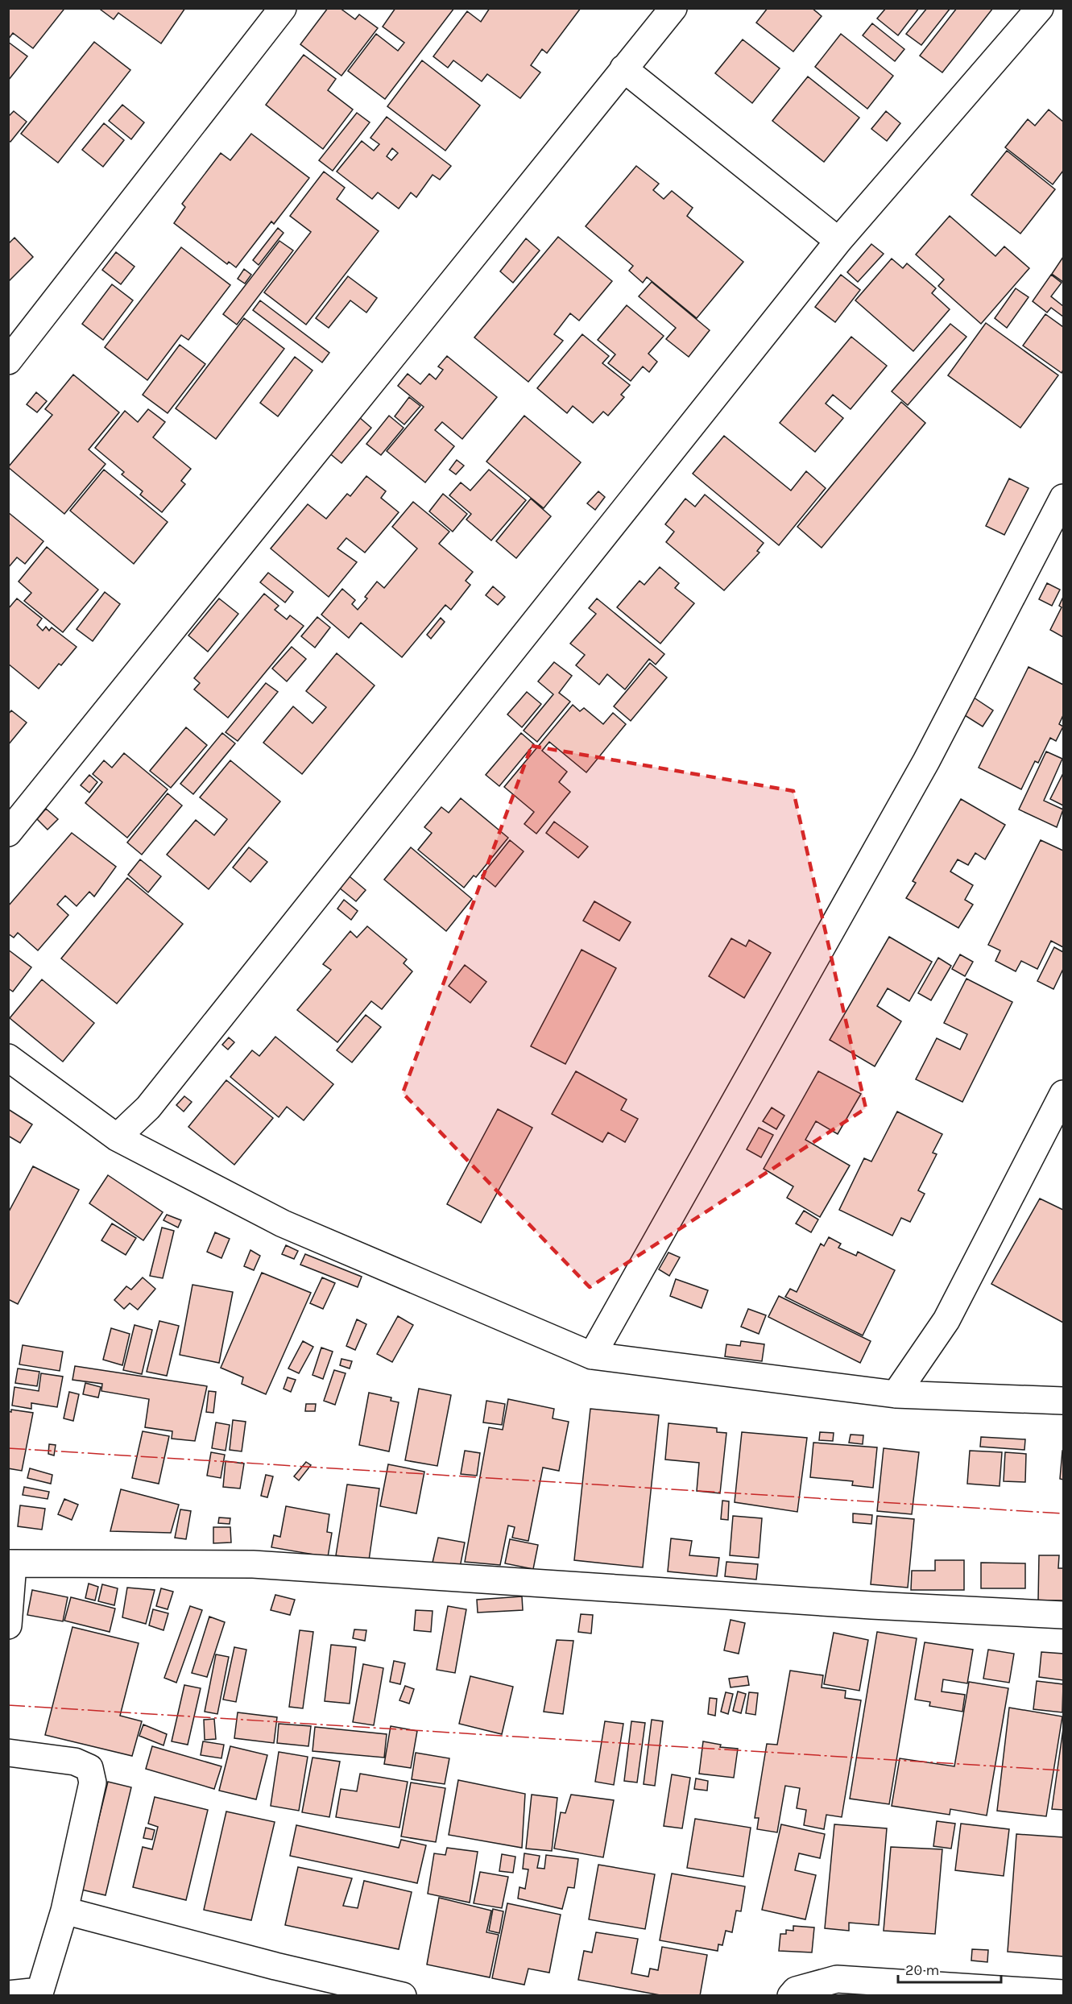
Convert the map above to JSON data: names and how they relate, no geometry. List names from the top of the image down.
{
  "scale_bar": "20 m"
}
